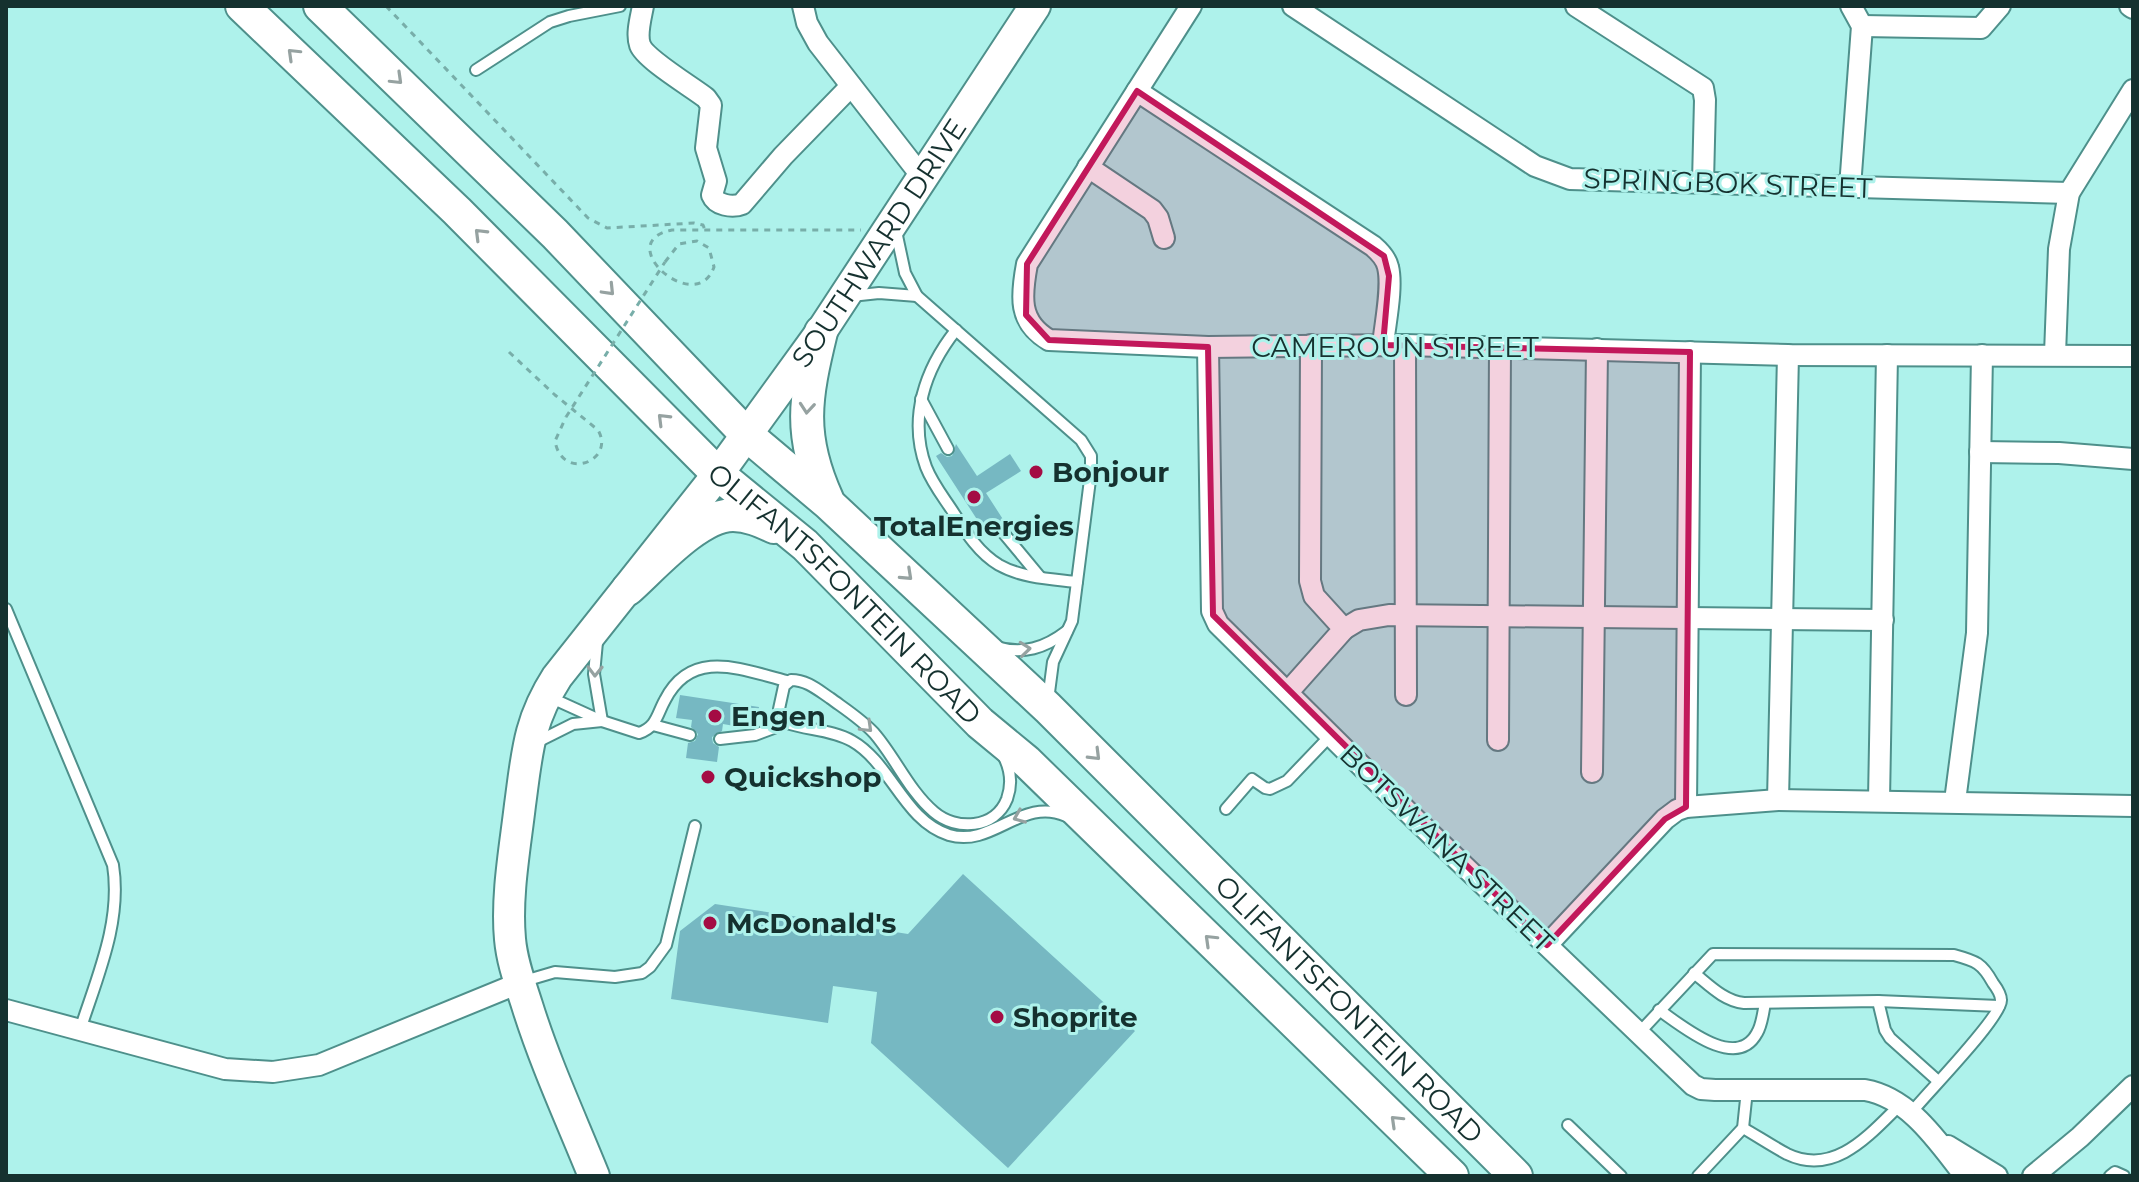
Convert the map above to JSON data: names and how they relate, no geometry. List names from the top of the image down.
{
  "streets": {
    "main road": ["OLIFANTSFONTEIN ROAD"],
    "street": [
      "SPRINGBOK STREET",
      "SOUTHWARD DRIVE",
      "CAMEROUN STREET",
      "BOTSWANA STREET"
    ]
  },
  "crossings": [
    ["SOUTHWARD DRIVE", "OLIFANTSFONTEIN ROAD"],
    ["CAMEROUN STREET", "BOTSWANA STREET"]
  ],
  "places": [
    "Bonjour",
    "TotalEnergies",
    "Engen",
    "Quickshop",
    "McDonald's",
    "Shoprite"
  ]
}
